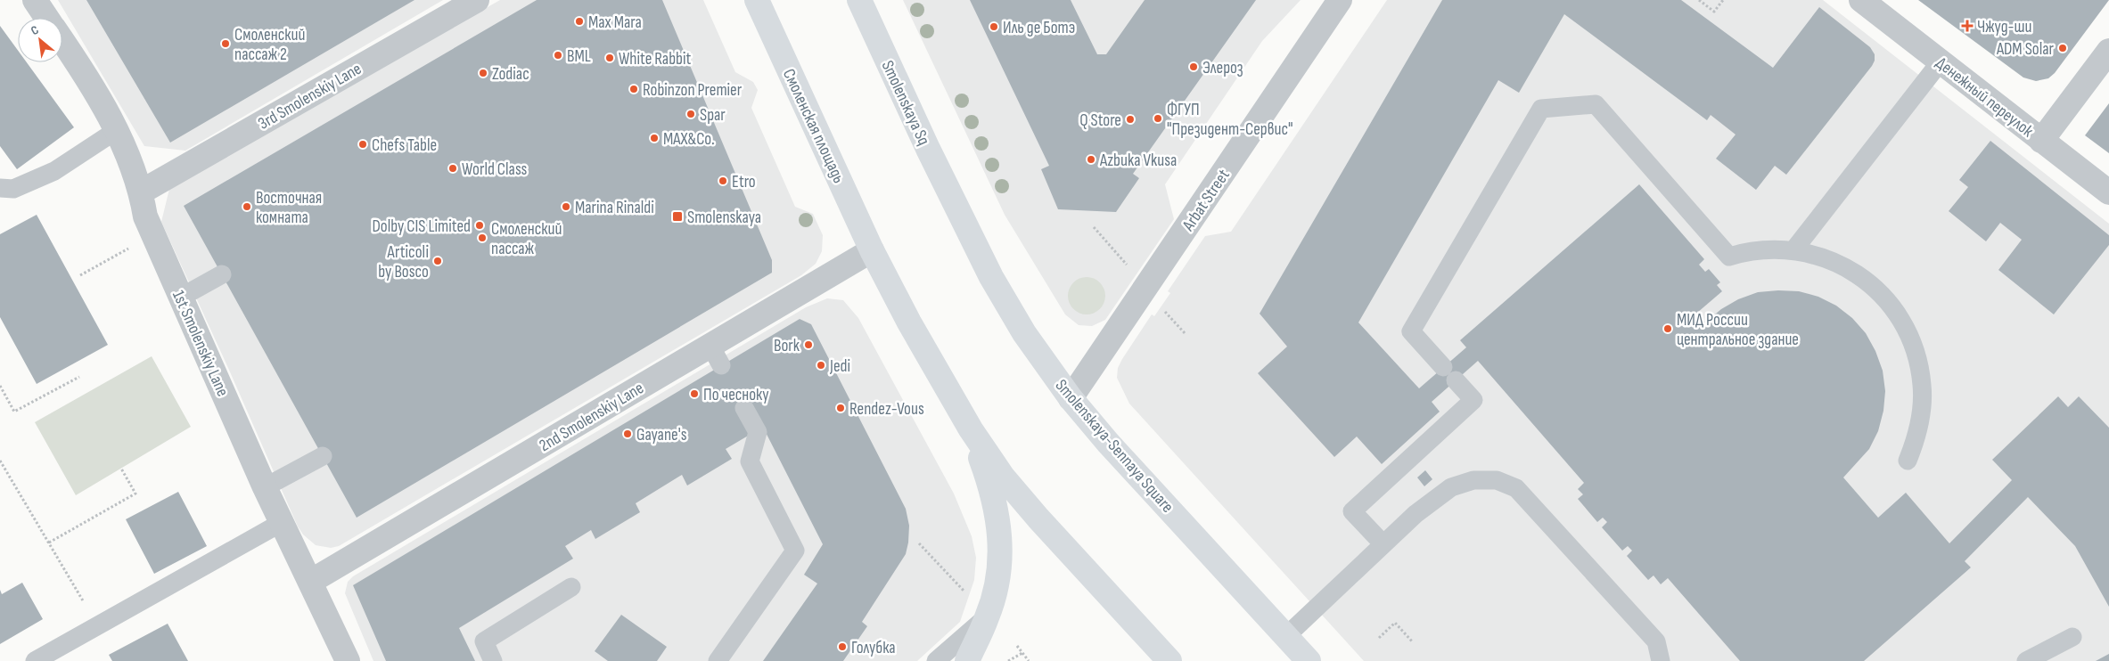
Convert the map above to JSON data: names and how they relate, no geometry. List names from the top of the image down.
{
  "streets": {
    "main road": ["Smolenskaya Sq", "Смоленская площадь", "Smolenskaya-Sennaya Square"],
    "street": [
      "3rd Smolenskiy Lane",
      "Денежный переулок",
      "Arbat Street",
      "1st Smolenskiy Lane",
      "2nd Smolenskiy Lane"
    ]
  },
  "crossings": [
    ["3rd Smolenskiy Lane", "1st Smolenskiy Lane"],
    ["Smolenskaya Sq", "Smolenskaya-Sennaya Square"],
    ["Смоленская площадь", "2nd Smolenskiy Lane"],
    ["Arbat Street", "Smolenskaya-Sennaya Square"],
    ["1st Smolenskiy Lane", "2nd Smolenskiy Lane"]
  ],
  "places": {
    "other": [
      "Max Mara",
      "Иль де Ботэ",
      "Смоленский пассаж 2",
      "ADM Solar",
      "BML",
      "White Rabbit",
      "Элероз",
      "Zodiac",
      "Robinzon Premier",
      "Spar",
      "ФГУП \"Президент-Сервис\"",
      "Q Store",
      "MAX&Co.",
      "Chefs Table",
      "Azbuka Vkusa",
      "World Class",
      "Etro",
      "Восточная комната",
      "Marina Rinaldi",
      "Dolby CIS Limited",
      "Смоленский пассаж",
      "Articoli by Bosco",
      "МИД России центральное здание",
      "Bork",
      "Jedi",
      "По чесноку",
      "Rendez-Vous",
      "Gayane's",
      "Голубка"
    ],
    "health": ["Чжуд-ши"],
    "transit": ["Smolenskaya"]
  },
  "north": "top left"
}
